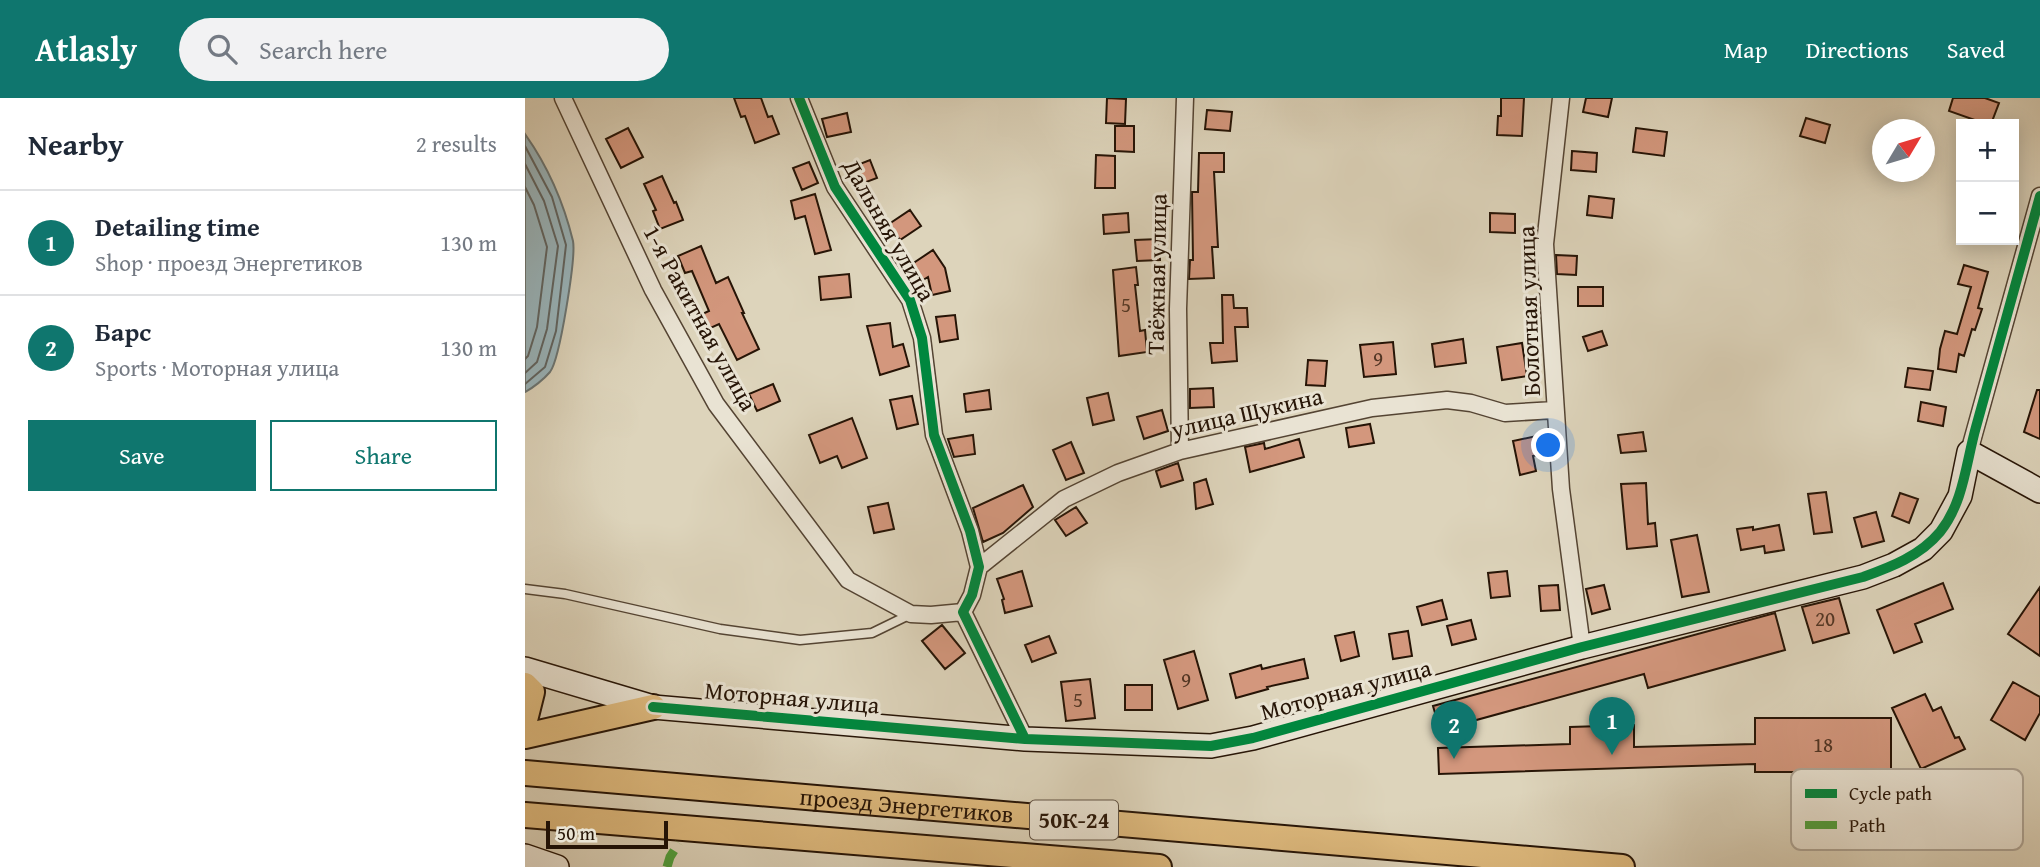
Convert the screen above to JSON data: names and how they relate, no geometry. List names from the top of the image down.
{
  "streets": {
    "main road": ["проезд Энергетиков", "50К-24"],
    "street": [
      "Дальняя улица",
      "Таёжная улица",
      "Болотная улица",
      "1-я Ракитная улица",
      "улица Щукина",
      "Моторная улица"
    ]
  },
  "crossings": [
    ["Дальняя улица", "улица Щукина"],
    ["Таёжная улица", "улица Щукина"],
    ["Болотная улица", "улица Щукина"],
    ["Болотная улица", "Моторная улица"]
  ],
  "house_numbers": [
    "5",
    "9",
    "20",
    "9",
    "5",
    "18"
  ],
  "legend": ["Cycle path", "Path"],
  "scale_bar": "50 m",
  "north": "top right",
  "page": {
    "header": "Atlasly",
    "search": "Search here",
    "nav": ["Map", "Directions", "Saved"],
    "heading": ["Nearby", "2 results"],
    "map_buttons": ["+", "−"],
    "list": [
      {
        "mark": "1",
        "name": "Detailing time",
        "note": "Shop · проезд Энергетиков",
        "value": "130 m"
      },
      {
        "mark": "2",
        "name": "Барс",
        "note": "Sports · Моторная улица",
        "value": "130 m"
      }
    ],
    "buttons": ["Save", "Share"],
    "pins": ["1", "2"],
    "scale": "50 m"
  }
}
